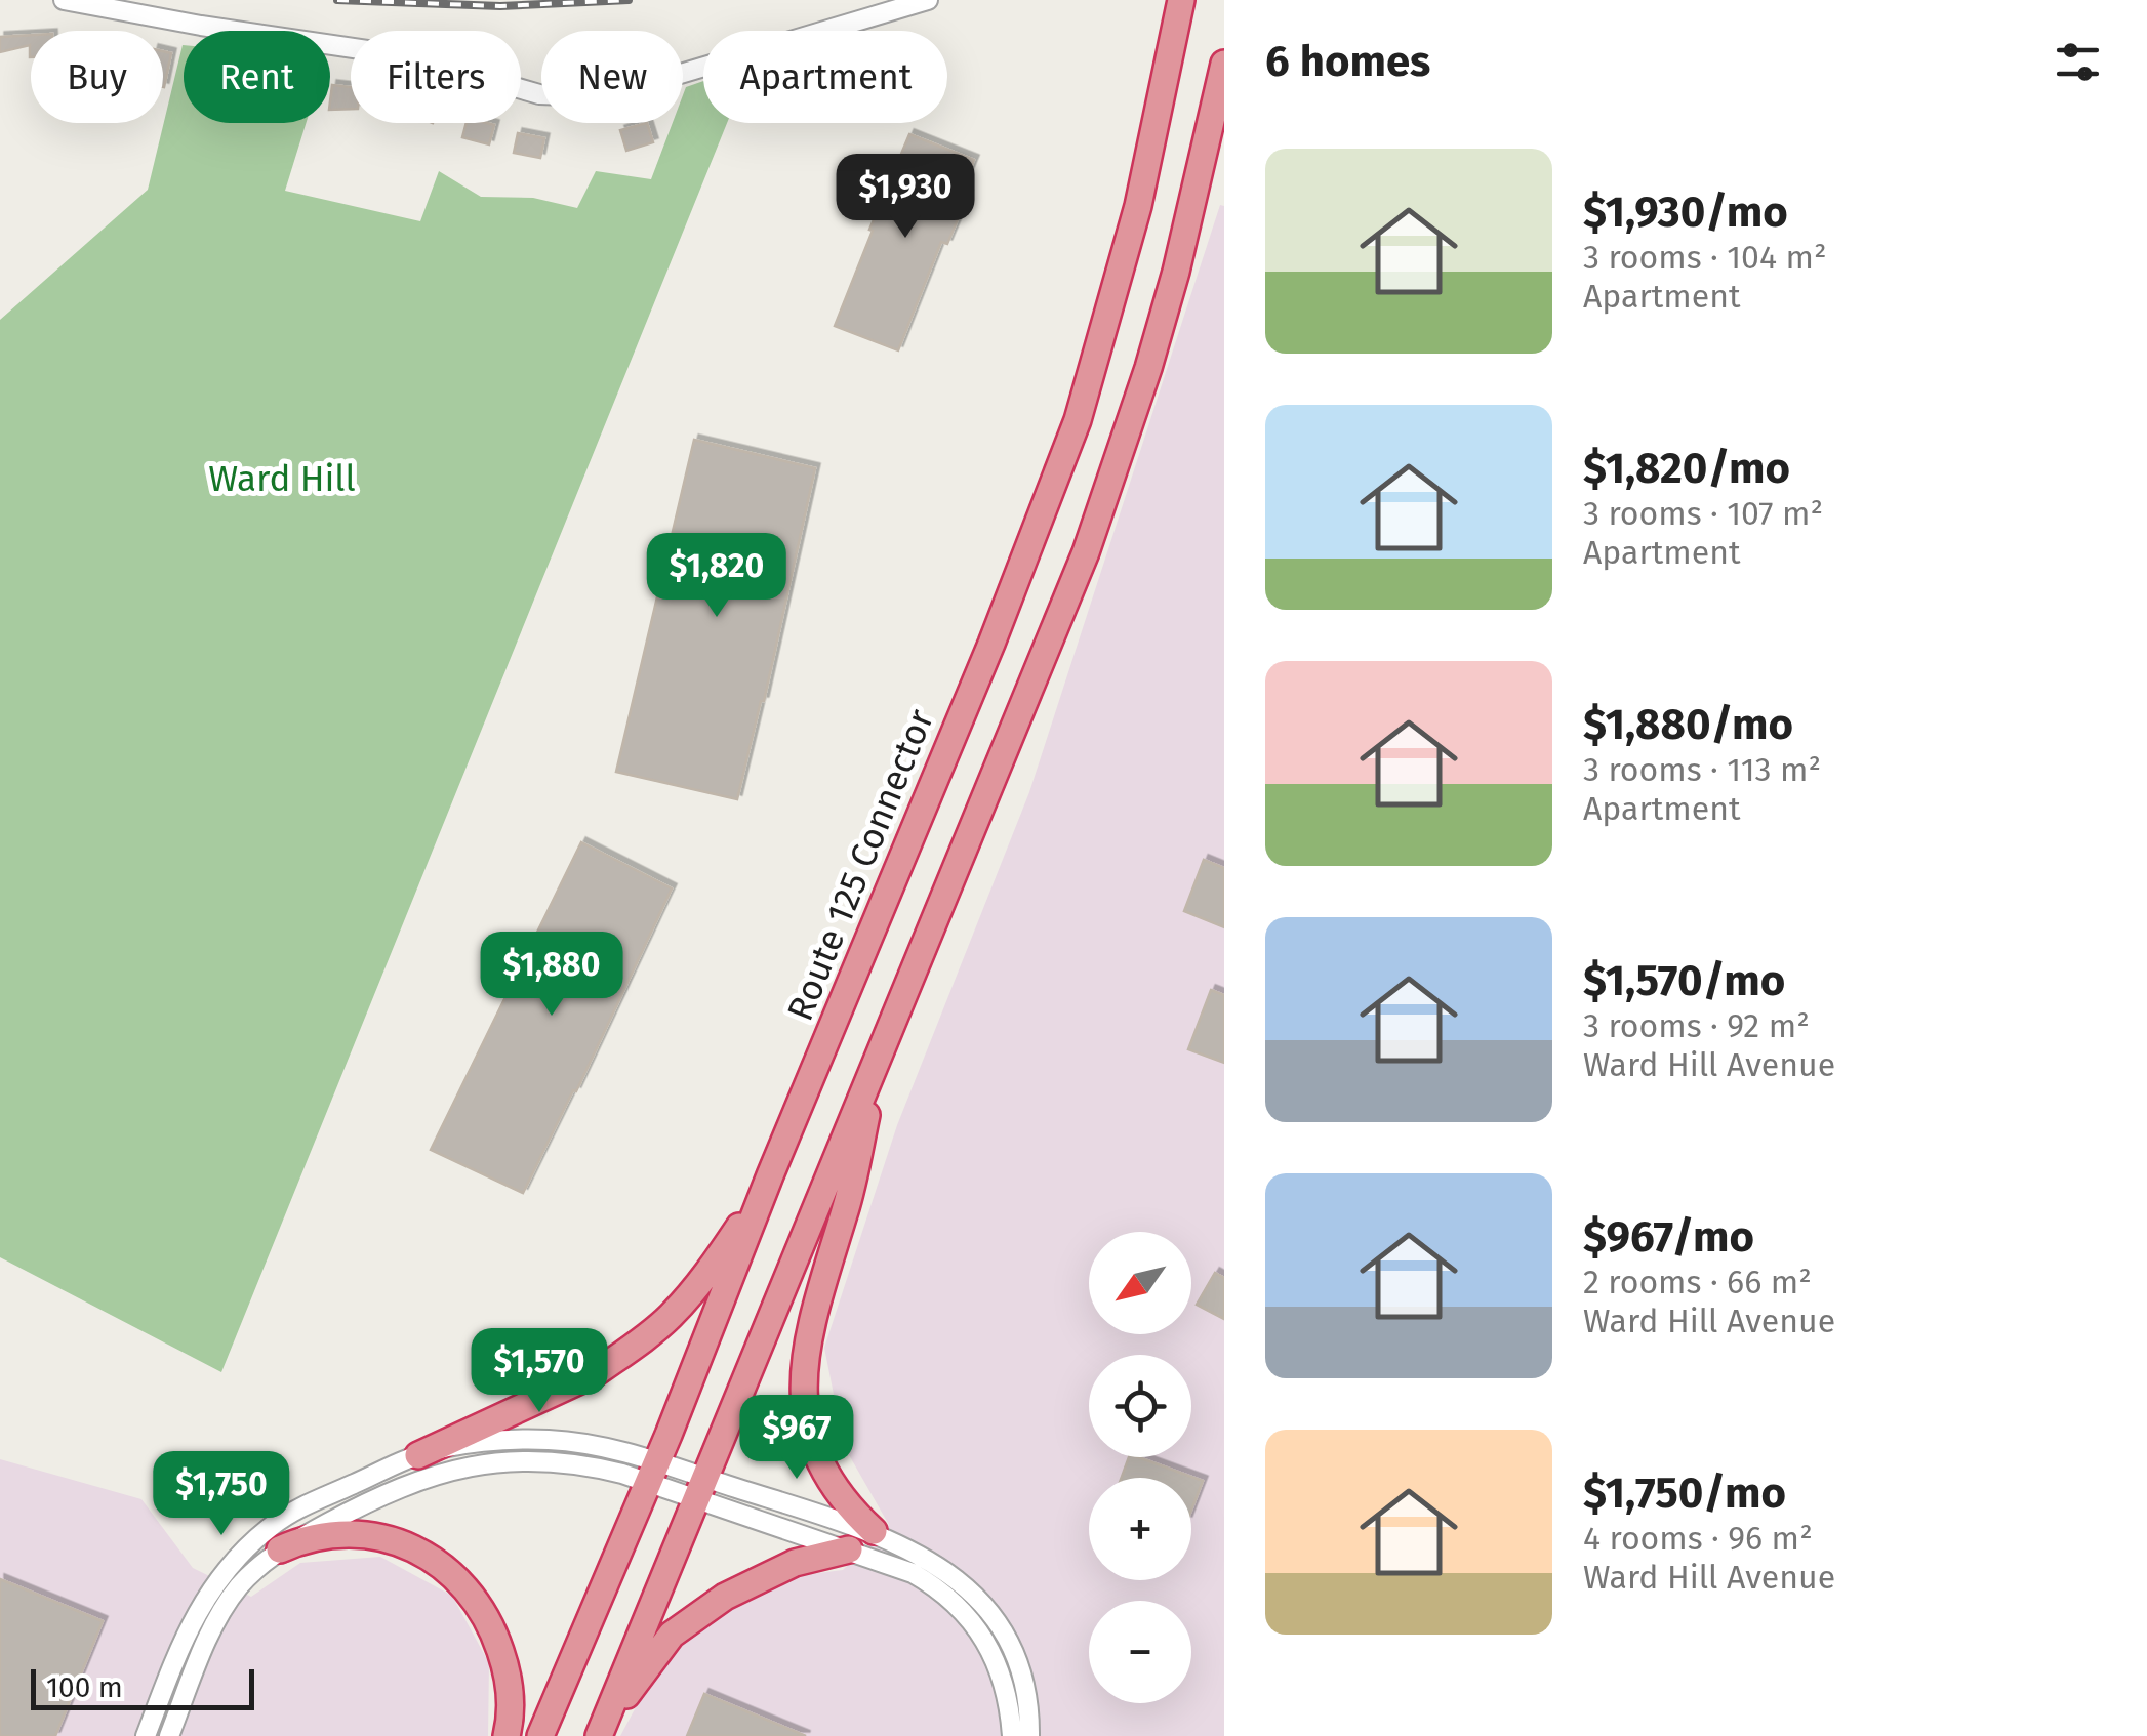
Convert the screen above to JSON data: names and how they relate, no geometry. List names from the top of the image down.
{
  "streets": {
    "highway": ["Route 125 Connector"]
  },
  "parks": ["Ward Hill"],
  "scale_bar": "100 m",
  "north": "bottom left",
  "page": {
    "heading": "6 homes",
    "chip": [
      "Buy",
      "Rent",
      "Filters",
      "New",
      "Apartment"
    ],
    "list": [
      {
        "name": "$1,930/mo",
        "note": "3 rooms · 104 m² · Apartment"
      },
      {
        "name": "$1,820/mo",
        "note": "3 rooms · 107 m² · Apartment"
      },
      {
        "name": "$1,880/mo",
        "note": "3 rooms · 113 m² · Apartment"
      },
      {
        "name": "$1,570/mo",
        "note": "3 rooms · 92 m² · Ward Hill Avenue"
      },
      {
        "name": "$967/mo",
        "note": "2 rooms · 66 m² · Ward Hill Avenue"
      },
      {
        "name": "$1,750/mo",
        "note": "4 rooms · 96 m² · Ward Hill Avenue"
      }
    ],
    "price": [
      "$1,930",
      "$1,820",
      "$1,880",
      "$1,570",
      "$967",
      "$1,750"
    ],
    "map_buttons": ["+", "−"],
    "scale": "100 m"
  }
}
